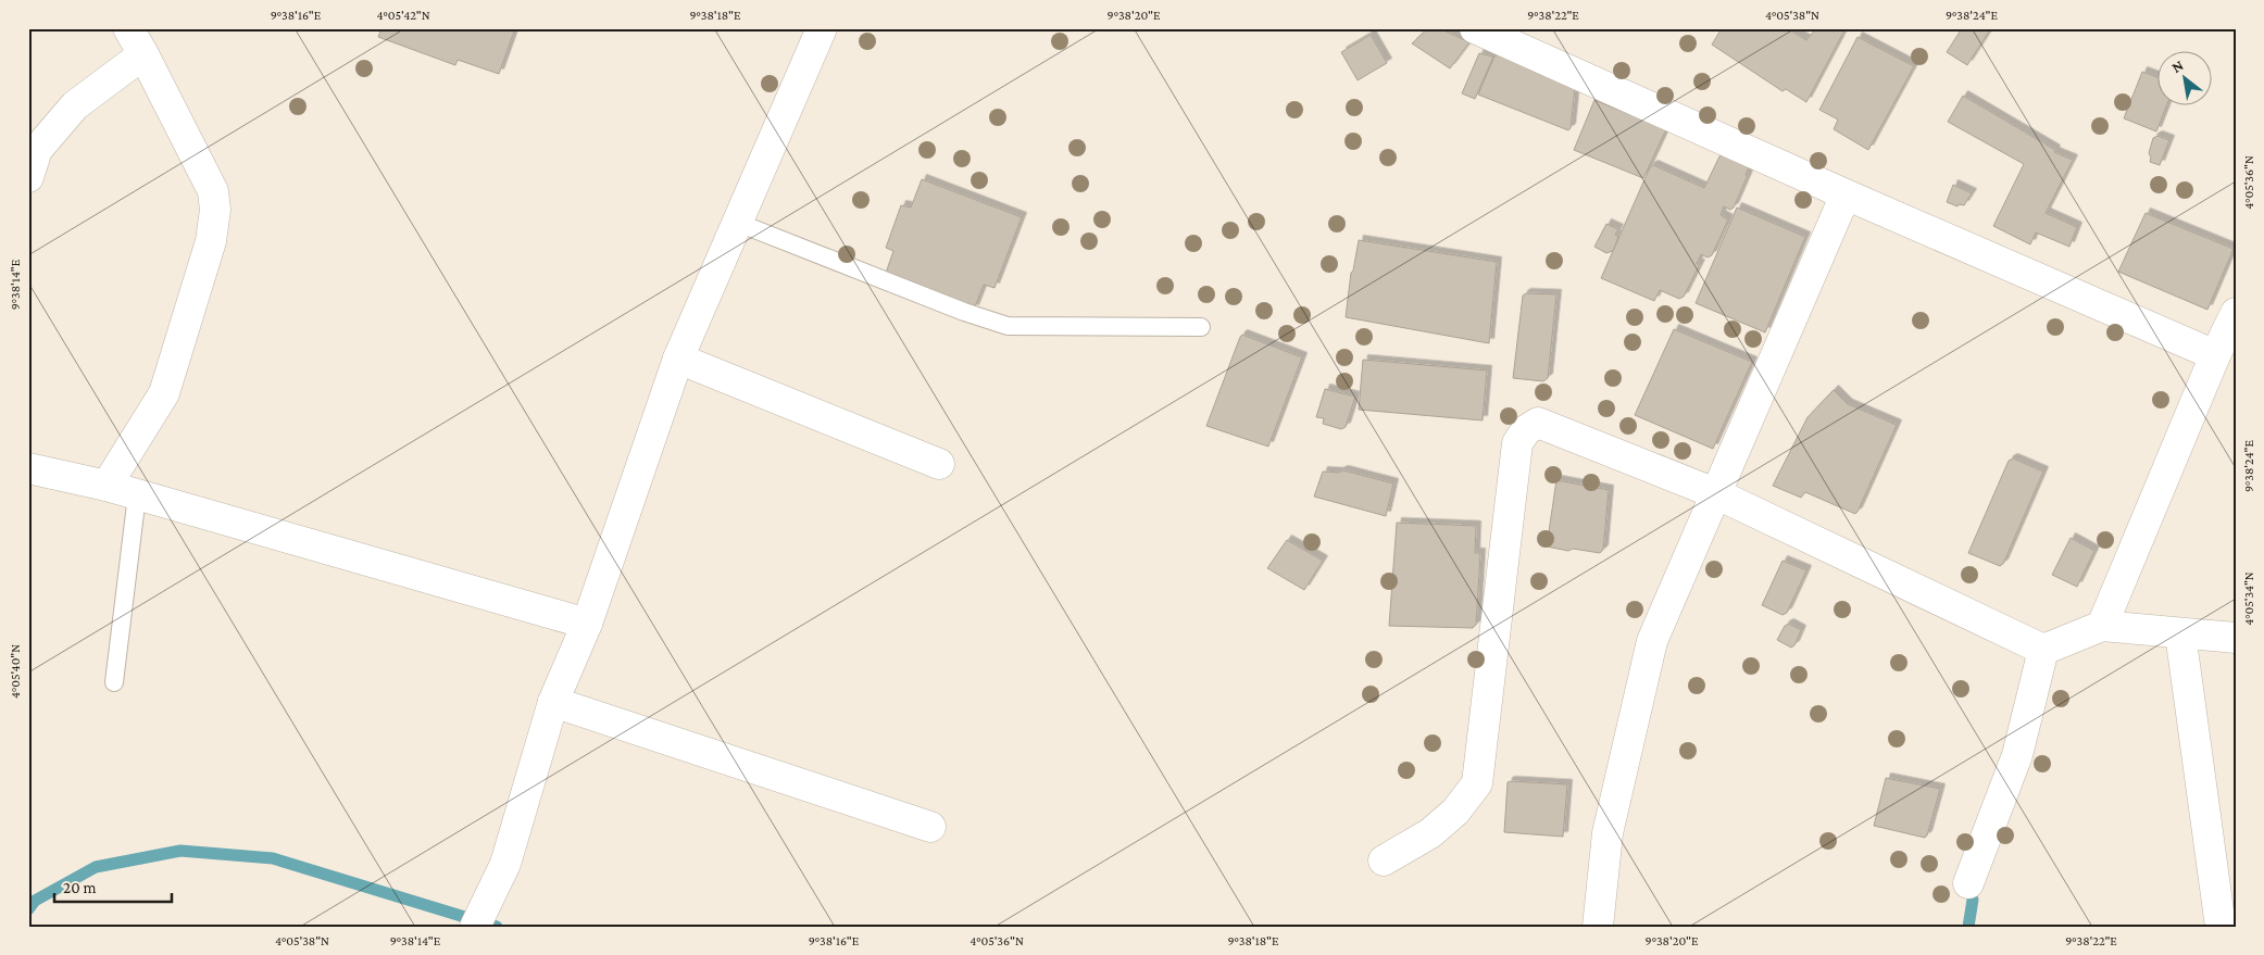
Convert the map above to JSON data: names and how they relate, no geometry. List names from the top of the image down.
{
  "scale_bar": "20 m",
  "north": "top left",
  "coordinates": [
    "9°38'16\"E",
    "4°05'42\"N",
    "9°38'18\"E",
    "9°38'20\"E",
    "9°38'22\"E",
    "4°05'38\"N",
    "9°38'24\"E",
    "4°05'36\"N",
    "9°38'14\"E",
    "4°05'34\"N",
    "4°05'40\"N"
  ]
}
